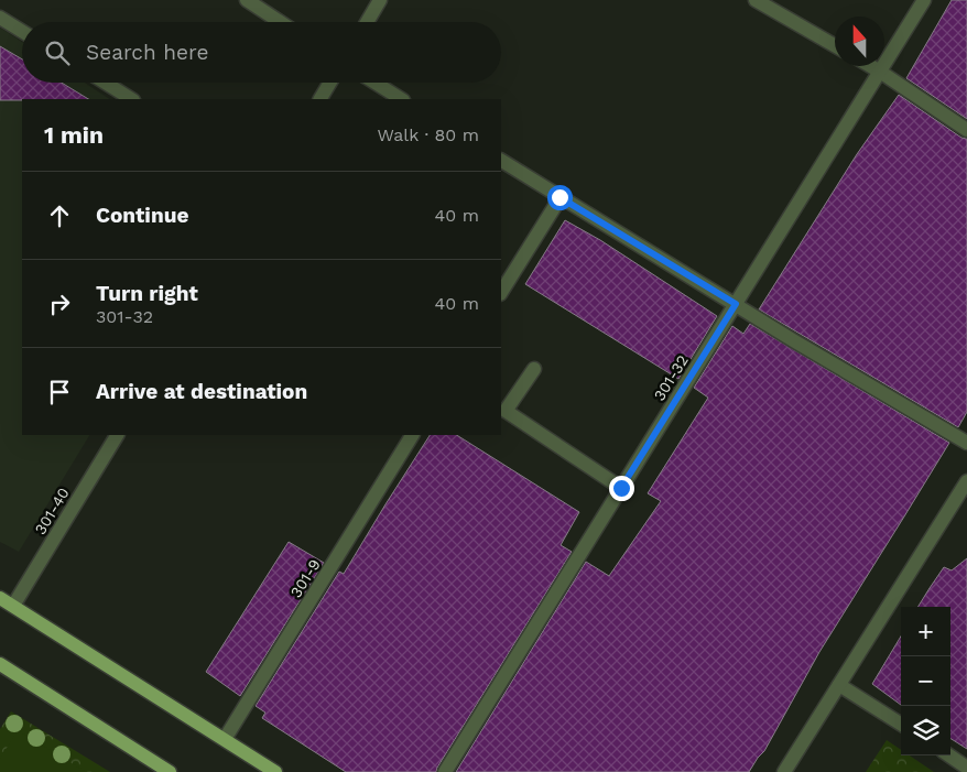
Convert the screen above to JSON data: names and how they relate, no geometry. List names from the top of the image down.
{
  "streets": {
    "street": ["301-32", "301-40", "301-9"]
  },
  "north": "top",
  "page": {
    "search": "Search here",
    "heading": ["1 min", "Walk · 80 m"],
    "list": [
      ["Continue", "40 m"],
      ["Turn right", "301-32", "40 m"],
      "Arrive at destination"
    ],
    "map_buttons": ["+", "−"]
  }
}
